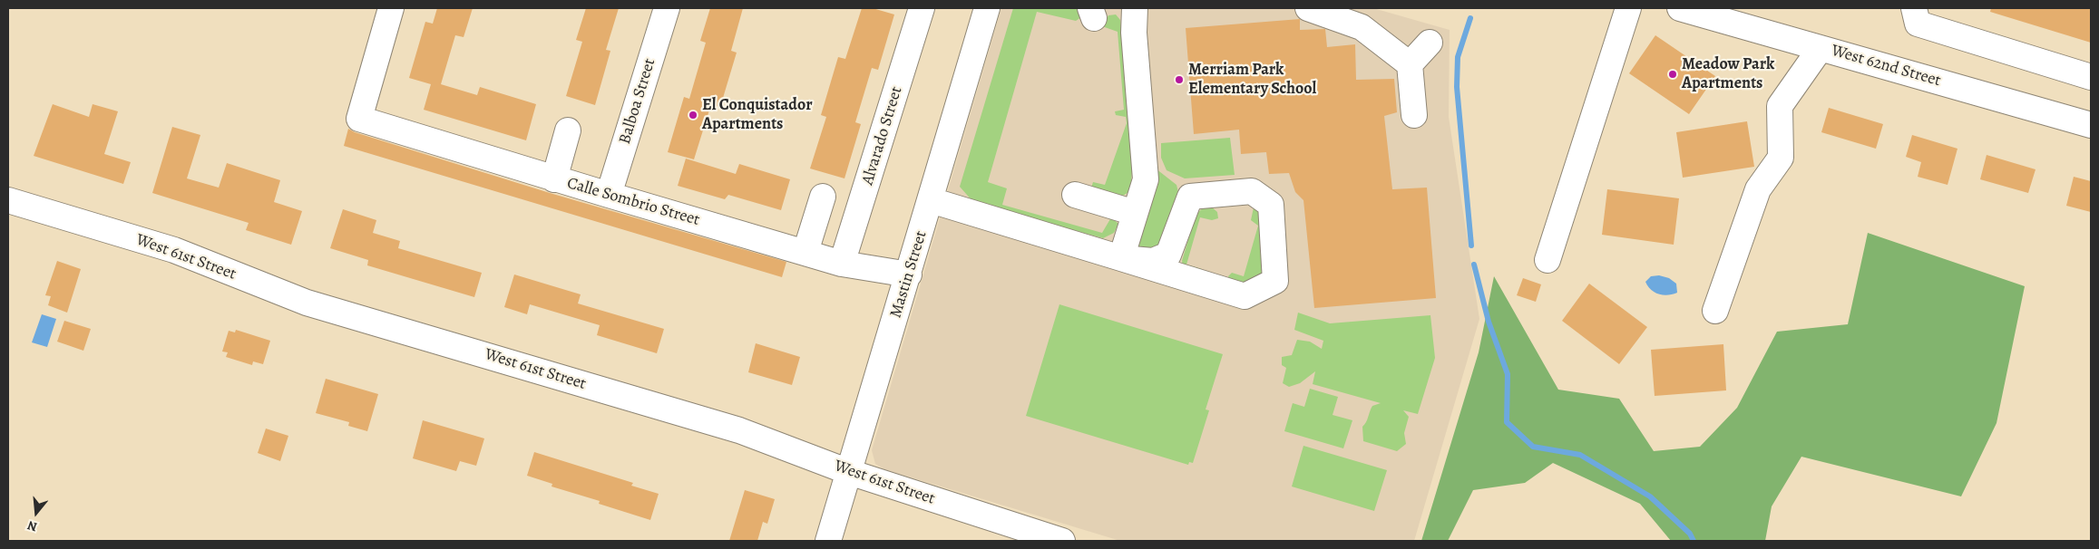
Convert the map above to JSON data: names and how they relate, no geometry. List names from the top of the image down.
{
  "streets": {
    "street": [
      "West 62nd Street",
      "Balboa Street",
      "Alvarado Street",
      "Calle Sombrio Street",
      "West 61st Street",
      "Mastin Street"
    ]
  },
  "crossings": [
    ["Balboa Street", "Calle Sombrio Street"],
    ["Alvarado Street", "Calle Sombrio Street"],
    ["Calle Sombrio Street", "Mastin Street"],
    ["West 61st Street", "Mastin Street"]
  ],
  "places": ["Meadow Park Apartments", "Merriam Park Elementary School", "El Conquistador Apartments"],
  "north": "bottom"
}
